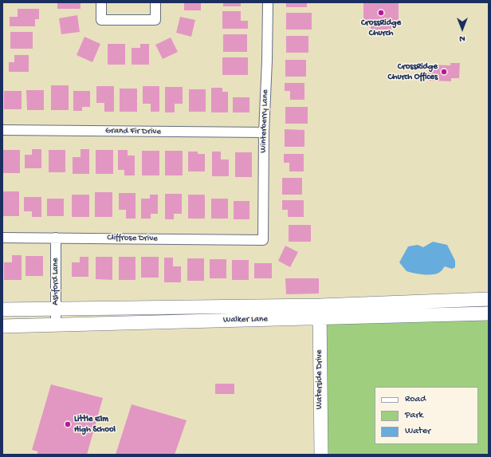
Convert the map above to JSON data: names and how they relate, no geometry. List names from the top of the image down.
{
  "streets": {
    "street": [
      "Winterberry Lane",
      "Grand Fir Drive",
      "Cliffrose Drive",
      "Ashford Lane",
      "Walker Lane",
      "Waterside Drive"
    ]
  },
  "crossings": [
    ["Winterberry Lane", "Grand Fir Drive"],
    ["Winterberry Lane", "Cliffrose Drive"],
    ["Cliffrose Drive", "Ashford Lane"],
    ["Ashford Lane", "Walker Lane"],
    ["Walker Lane", "Waterside Drive"]
  ],
  "places": ["CrossRidge Church", "CrossRidge Church Offices", "Little Elm High School"],
  "legend": ["Road", "Park", "Water"],
  "north": "bottom"
}
